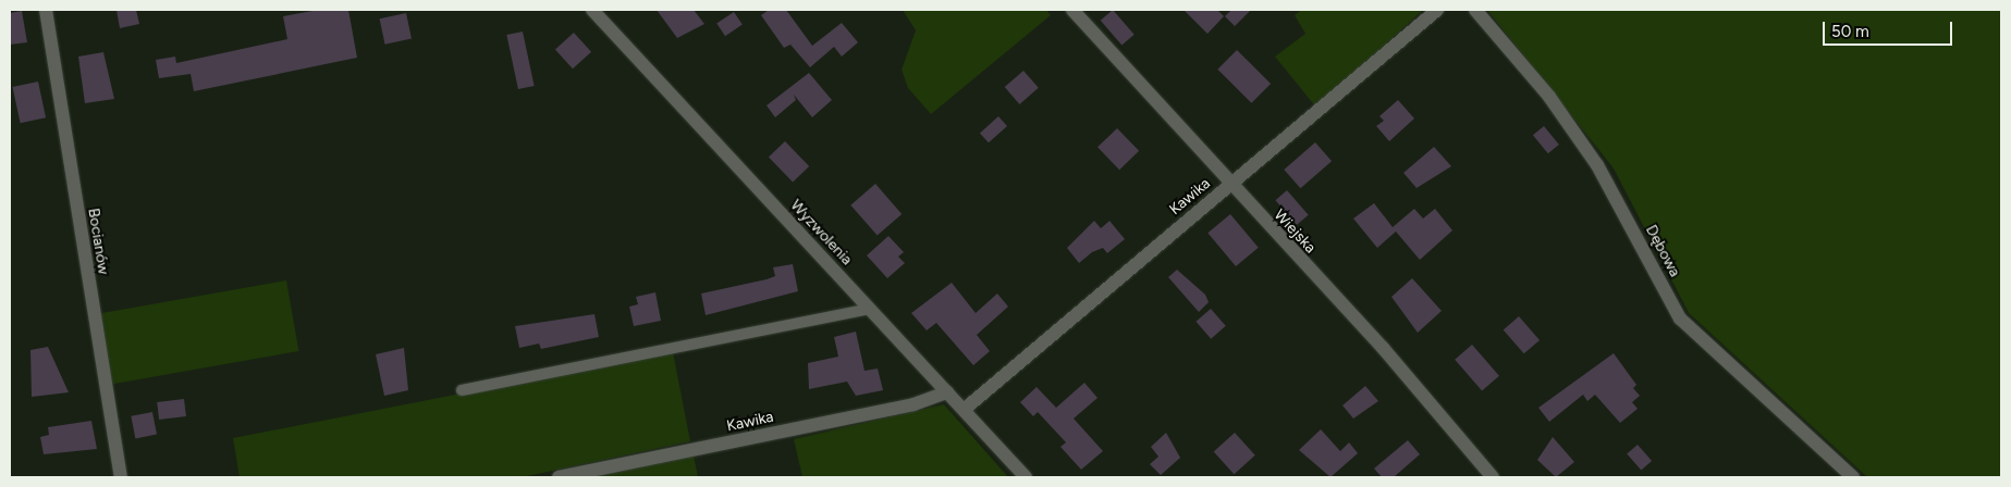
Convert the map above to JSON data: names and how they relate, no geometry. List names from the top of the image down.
{
  "streets": {
    "street": [
      "Kawika",
      "Wiejska",
      "Wyzwolenia",
      "Bocianów",
      "Dębowa"
    ]
  },
  "crossings": [
    ["Kawika", "Wiejska"],
    ["Kawika", "Wyzwolenia"]
  ],
  "scale_bar": "50 m"
}
